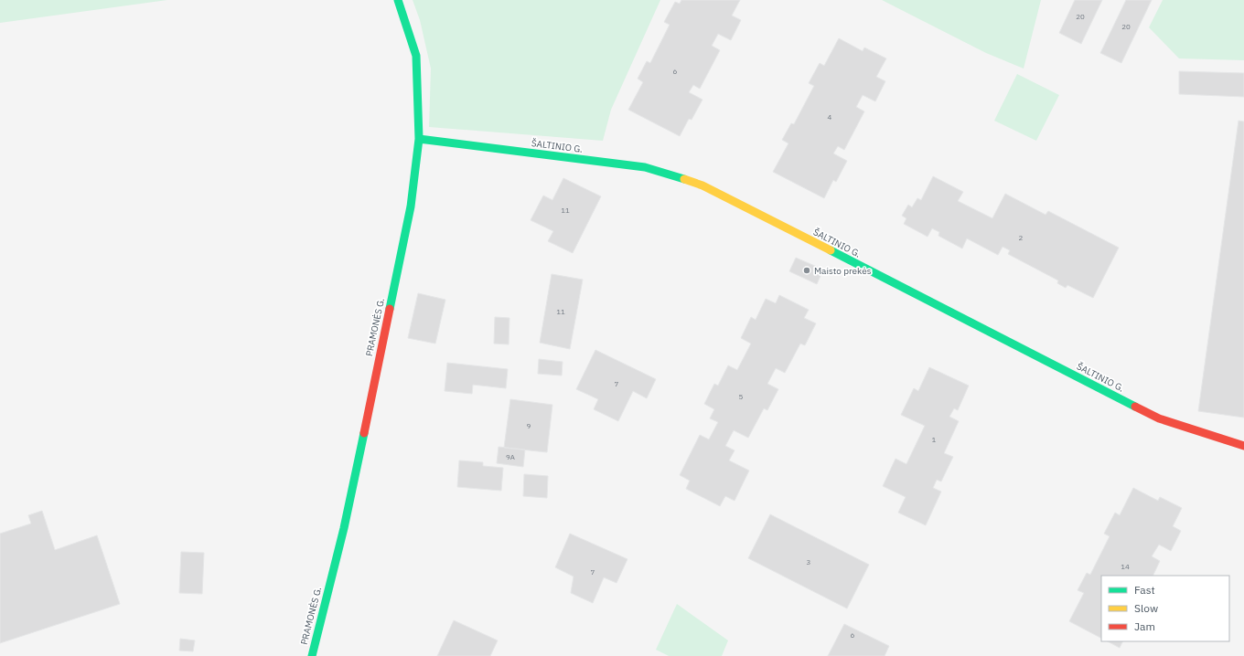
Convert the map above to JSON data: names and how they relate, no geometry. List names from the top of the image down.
{
  "streets": {
    "street": ["ŠALTINIO G.", "PRAMONĖS G."]
  },
  "crossings": [
    ["ŠALTINIO G.", "PRAMONĖS G."]
  ],
  "places": ["Maisto prekės"],
  "house_numbers": [
    "20",
    "20",
    "6",
    "4",
    "11",
    "2",
    "11",
    "7",
    "5",
    "9",
    "1",
    "9A",
    "3",
    "14",
    "7",
    "6"
  ],
  "legend": ["Fast", "Slow", "Jam"]
}
